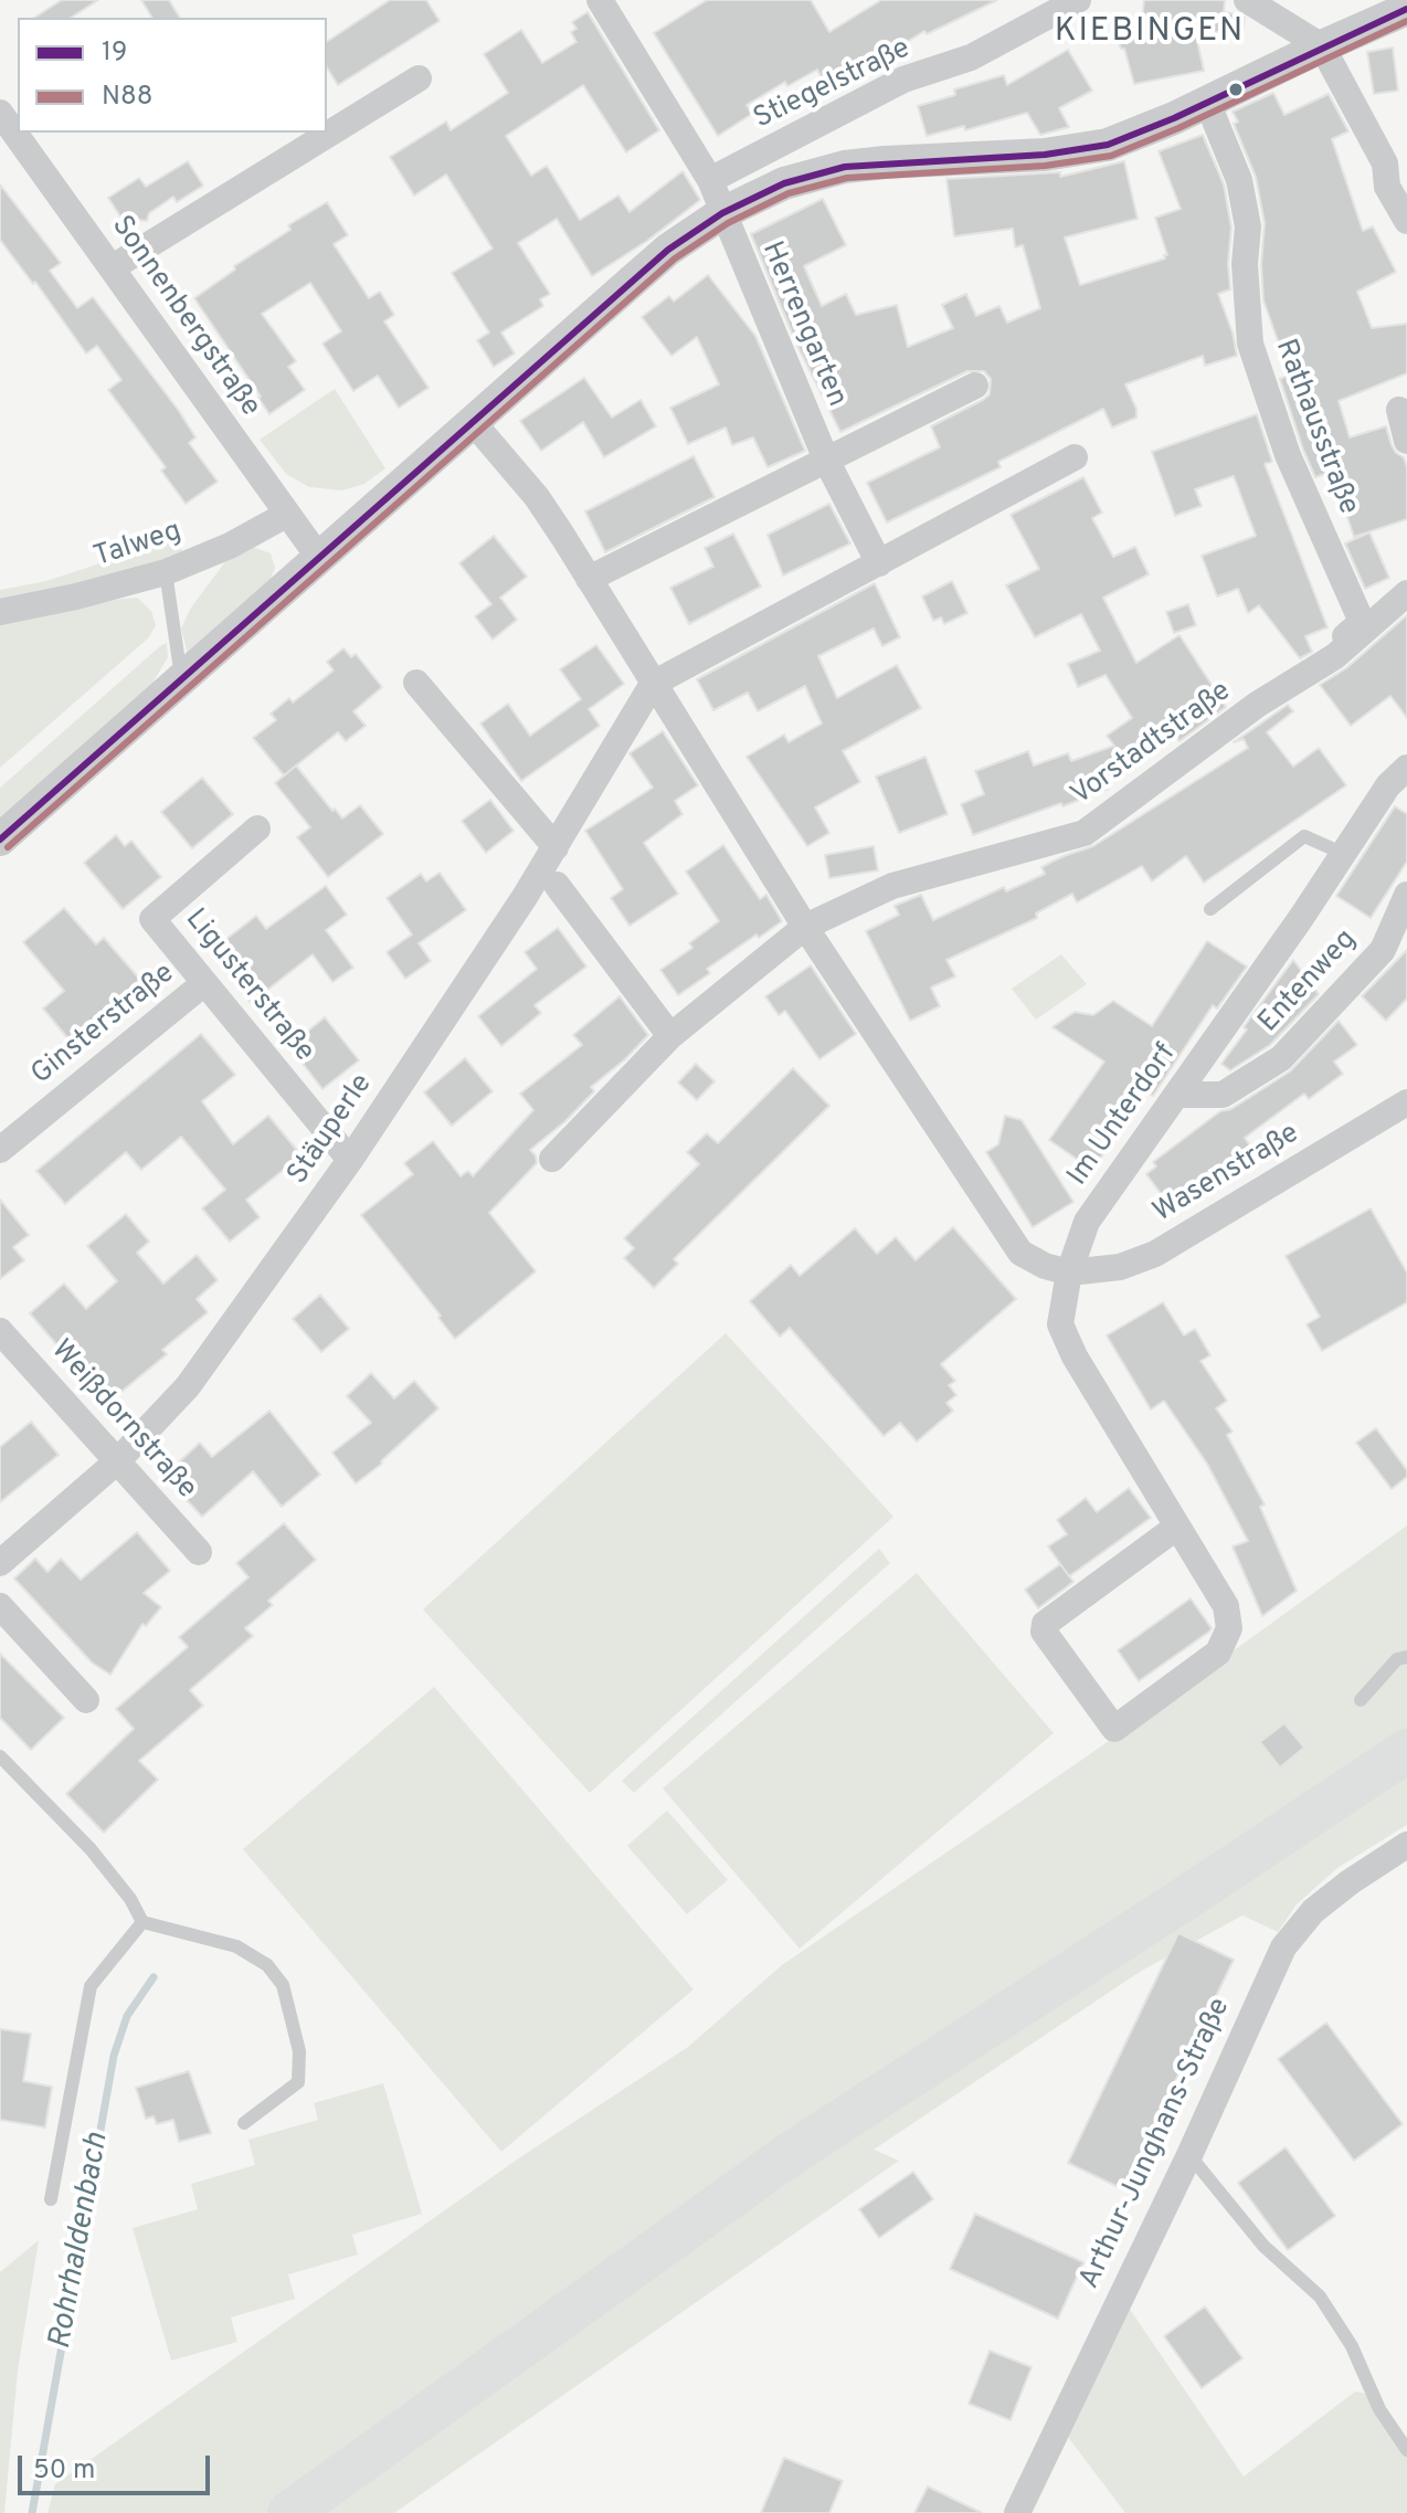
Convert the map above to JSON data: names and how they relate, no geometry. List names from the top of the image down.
{
  "streets": {
    "street": [
      "Stiegelstraße",
      "Sonnenbergstraße",
      "Herrengarten",
      "Rathausstraße",
      "Talweg",
      "Vorstadtstraße",
      "Entenweg",
      "Ligusterstraße",
      "Ginsterstraße",
      "Im Unterdorf",
      "Stäuperle",
      "Wasenstraße",
      "Weißdornstraße",
      "Arthur-Junghans-Straße"
    ]
  },
  "crossings": [
    ["Stiegelstraße", "Herrengarten"],
    ["Sonnenbergstraße", "Talweg"],
    ["Rathausstraße", "Vorstadtstraße"],
    ["Entenweg", "Im Unterdorf"],
    ["Ligusterstraße", "Ginsterstraße"],
    ["Ligusterstraße", "Stäuperle"],
    ["Im Unterdorf", "Wasenstraße"],
    ["Stäuperle", "Weißdornstraße"]
  ],
  "districts": ["KIEBINGEN"],
  "water": ["Rohrhaldenbach"],
  "lines": ["transit line 19", "transit line N88"],
  "legend": ["19", "N88"],
  "scale_bar": "50 m"
}
